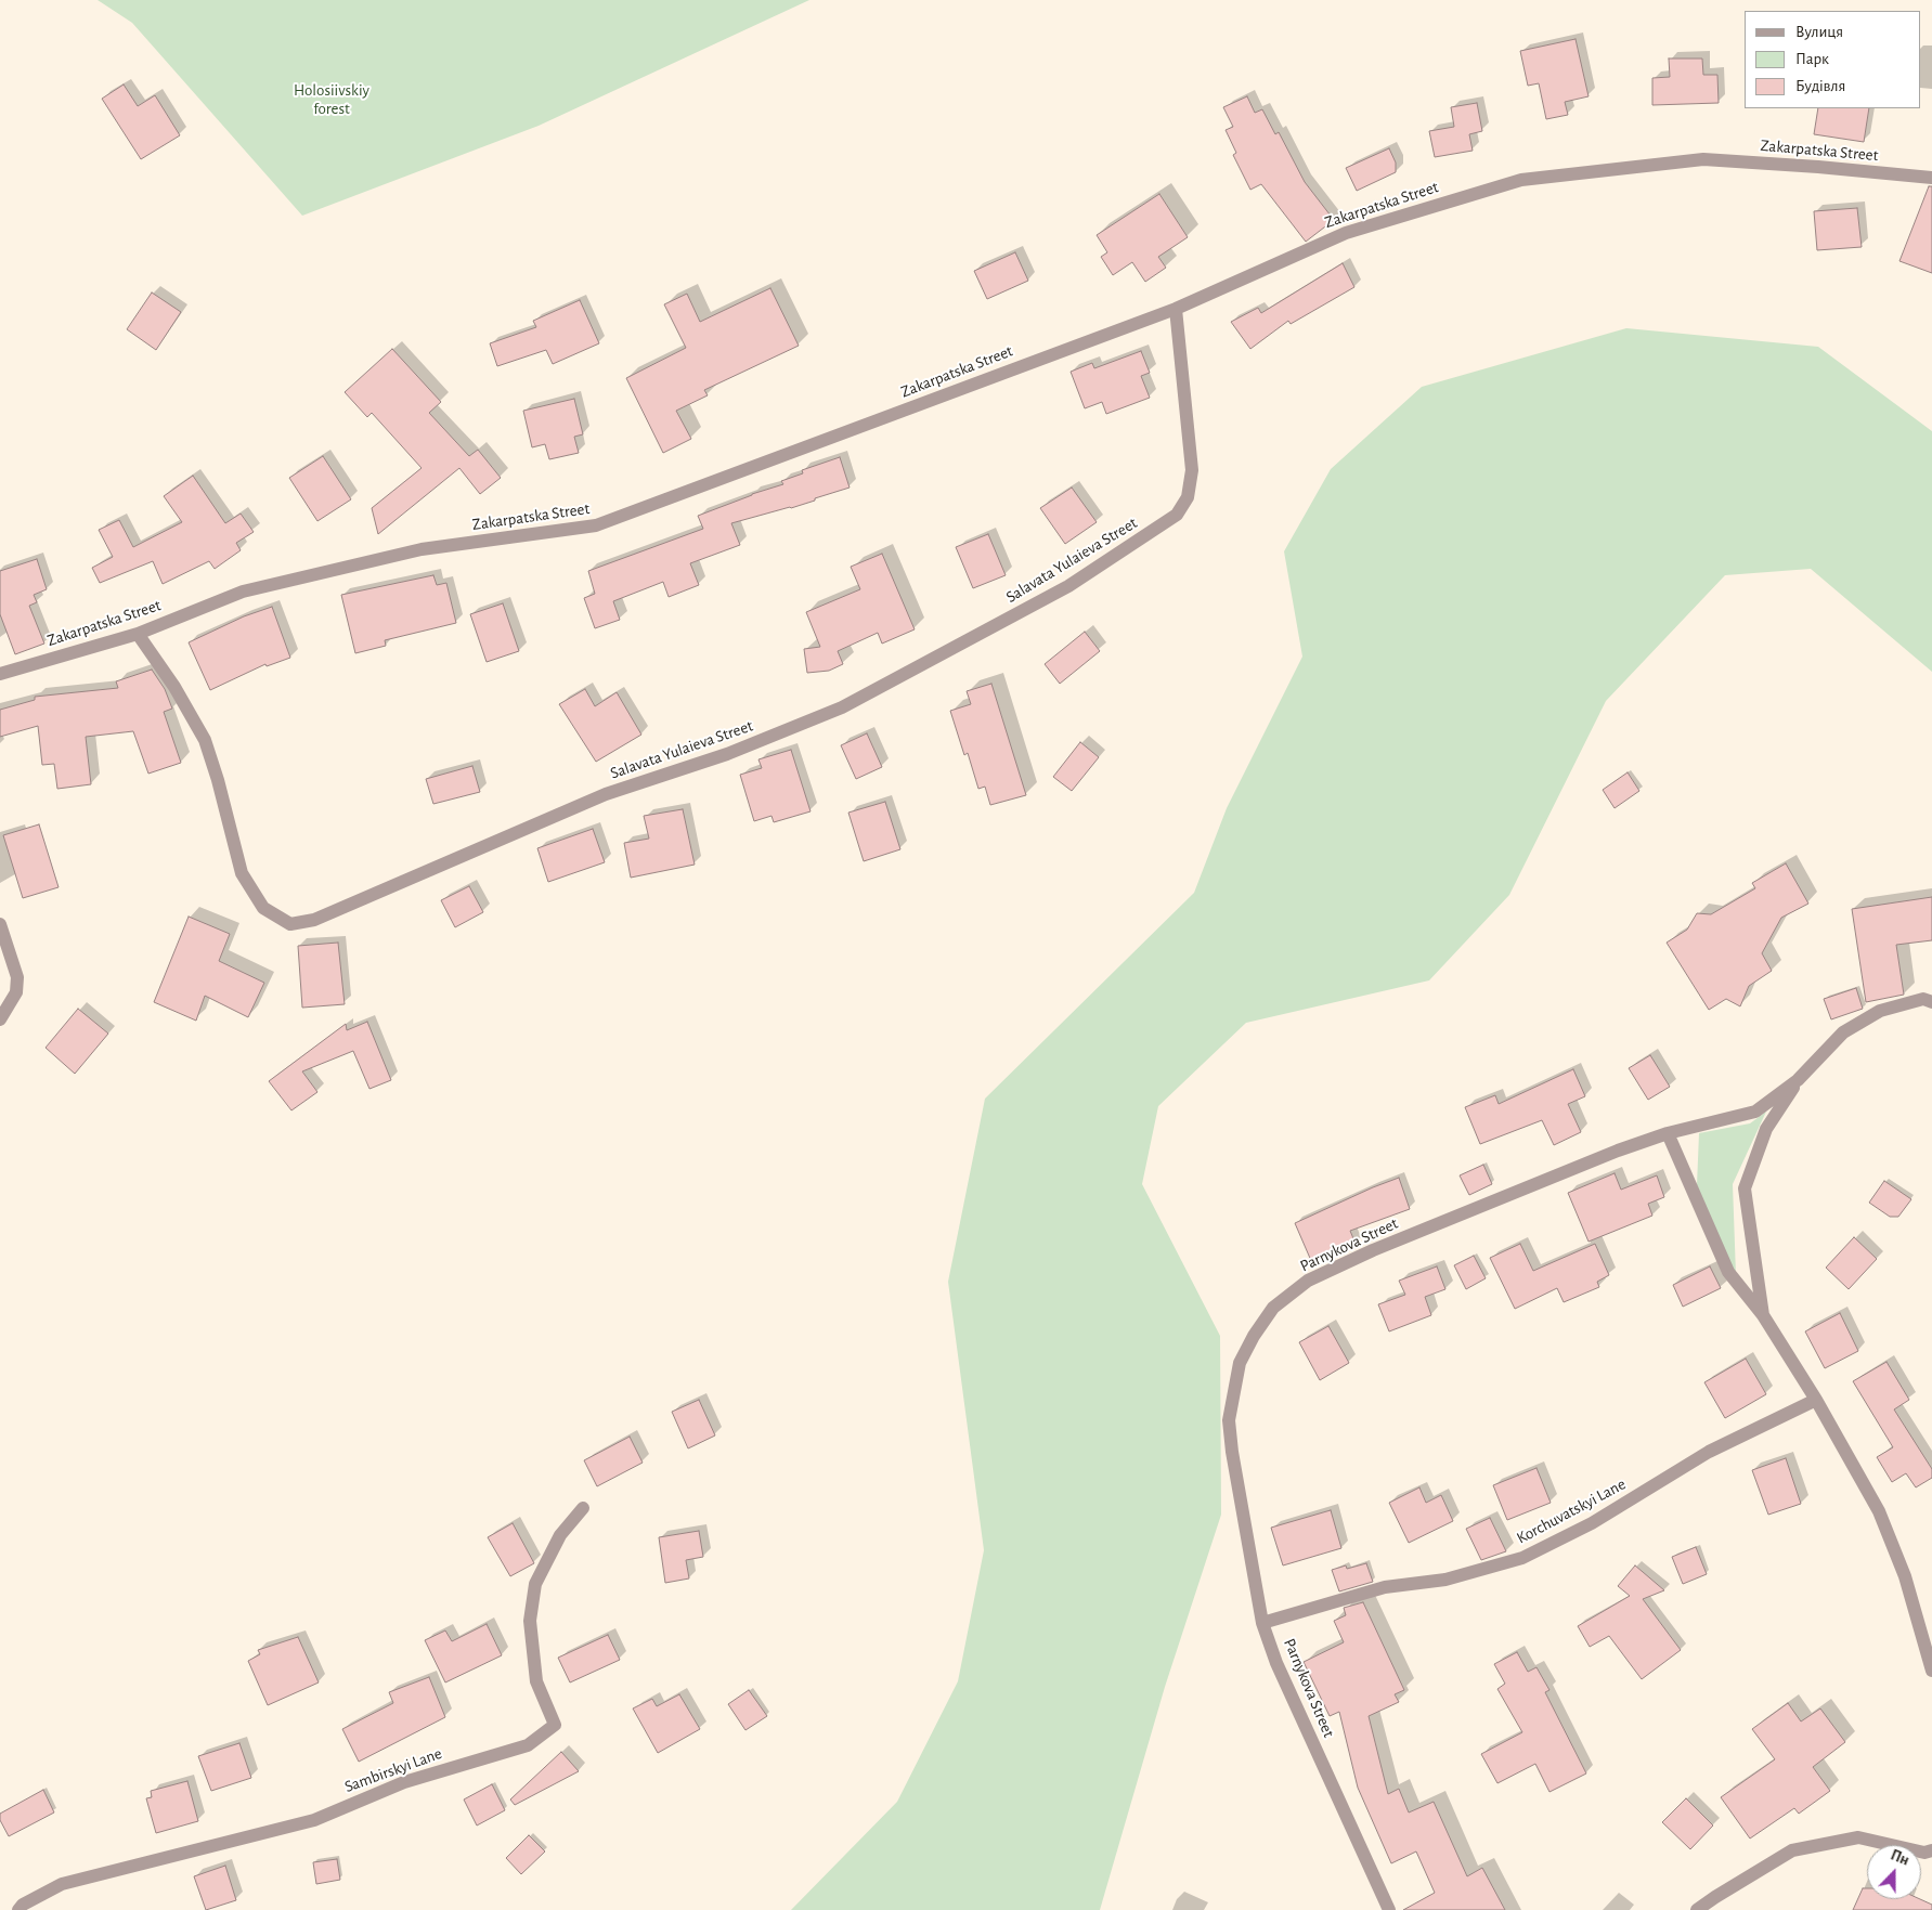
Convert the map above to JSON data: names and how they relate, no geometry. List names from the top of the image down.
{
  "streets": {
    "street": [
      "Zakarpatska Street",
      "Salavata Yulaieva Street",
      "Parnykova Street",
      "Korchuvatskyi Lane",
      "Sambirskyi Lane"
    ]
  },
  "crossings": [
    ["Zakarpatska Street", "Salavata Yulaieva Street"],
    ["Parnykova Street", "Korchuvatskyi Lane"]
  ],
  "parks": ["Holosiivskiy forest"],
  "legend": ["Вулиця", "Парк", "Будівля"],
  "north": "top"
}
